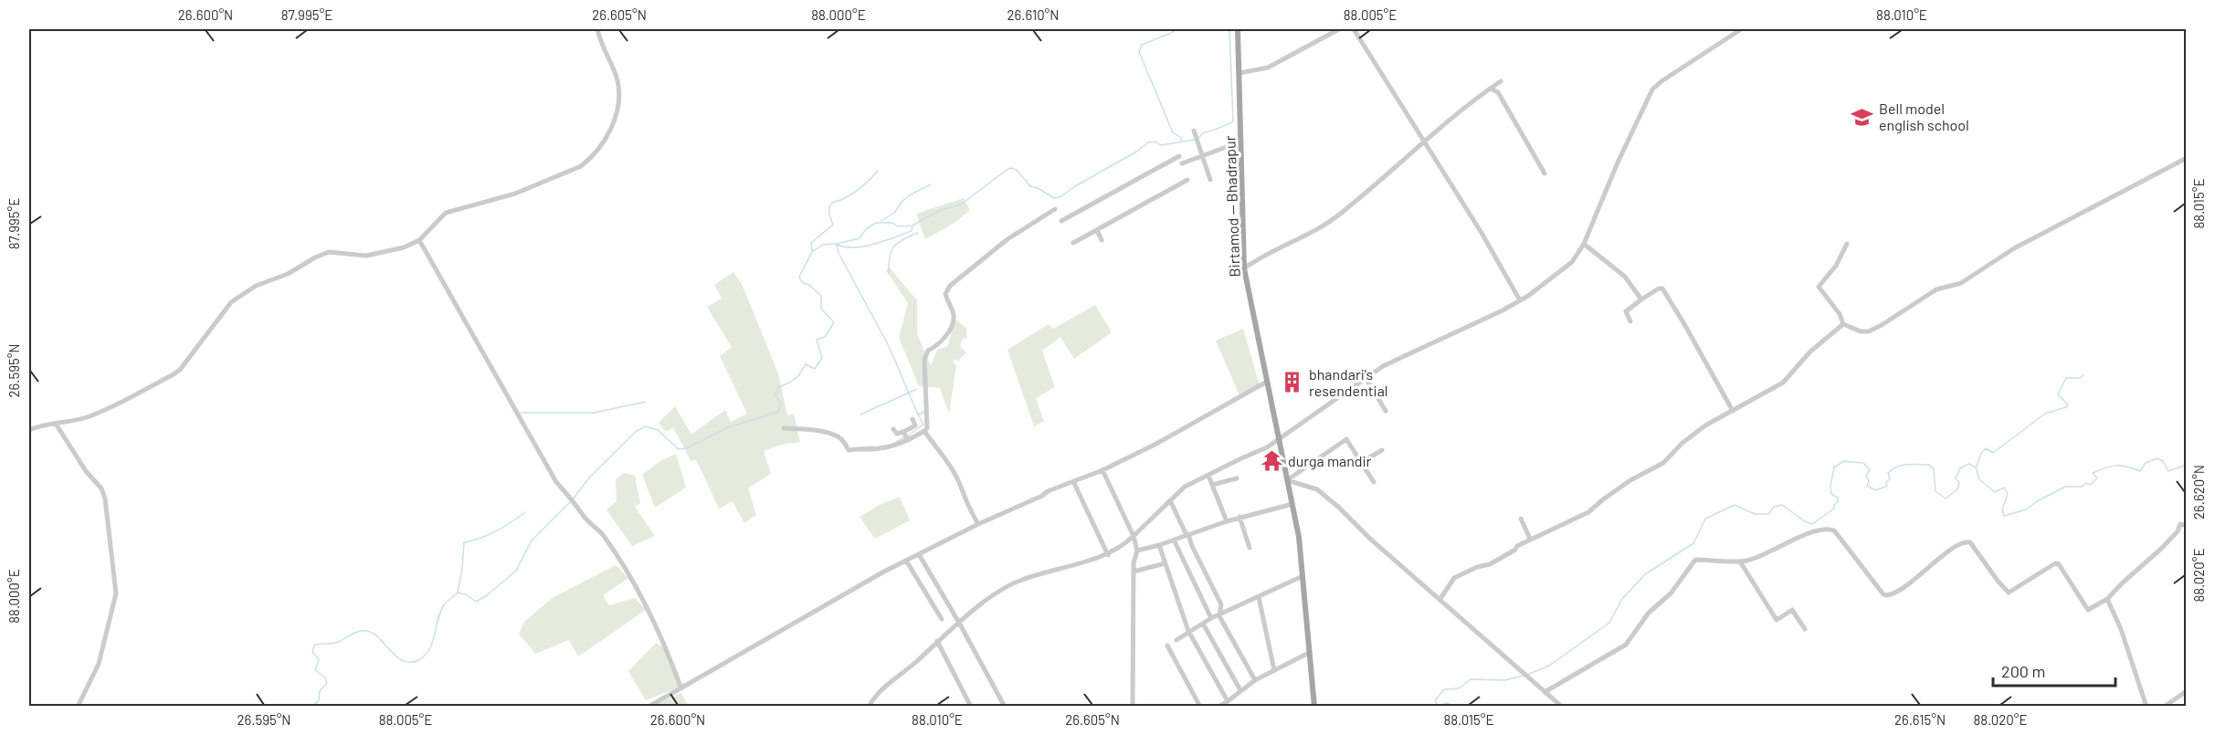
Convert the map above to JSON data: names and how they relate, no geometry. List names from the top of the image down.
{
  "streets": {
    "main road": ["Birtamod — Bhadrapur"]
  },
  "places": {
    "school or university": ["Bell model english school"],
    "building": ["bhandari's resendential"],
    "temple": ["durga mandir"]
  },
  "scale_bar": "200 m",
  "coordinates": [
    "26.600°N",
    "87.995°E",
    "26.605°N",
    "88.000°E",
    "26.610°N",
    "88.005°E",
    "88.010°E",
    "88.015°E",
    "26.595°N",
    "26.620°N",
    "88.020°E",
    "26.615°N"
  ]
}
